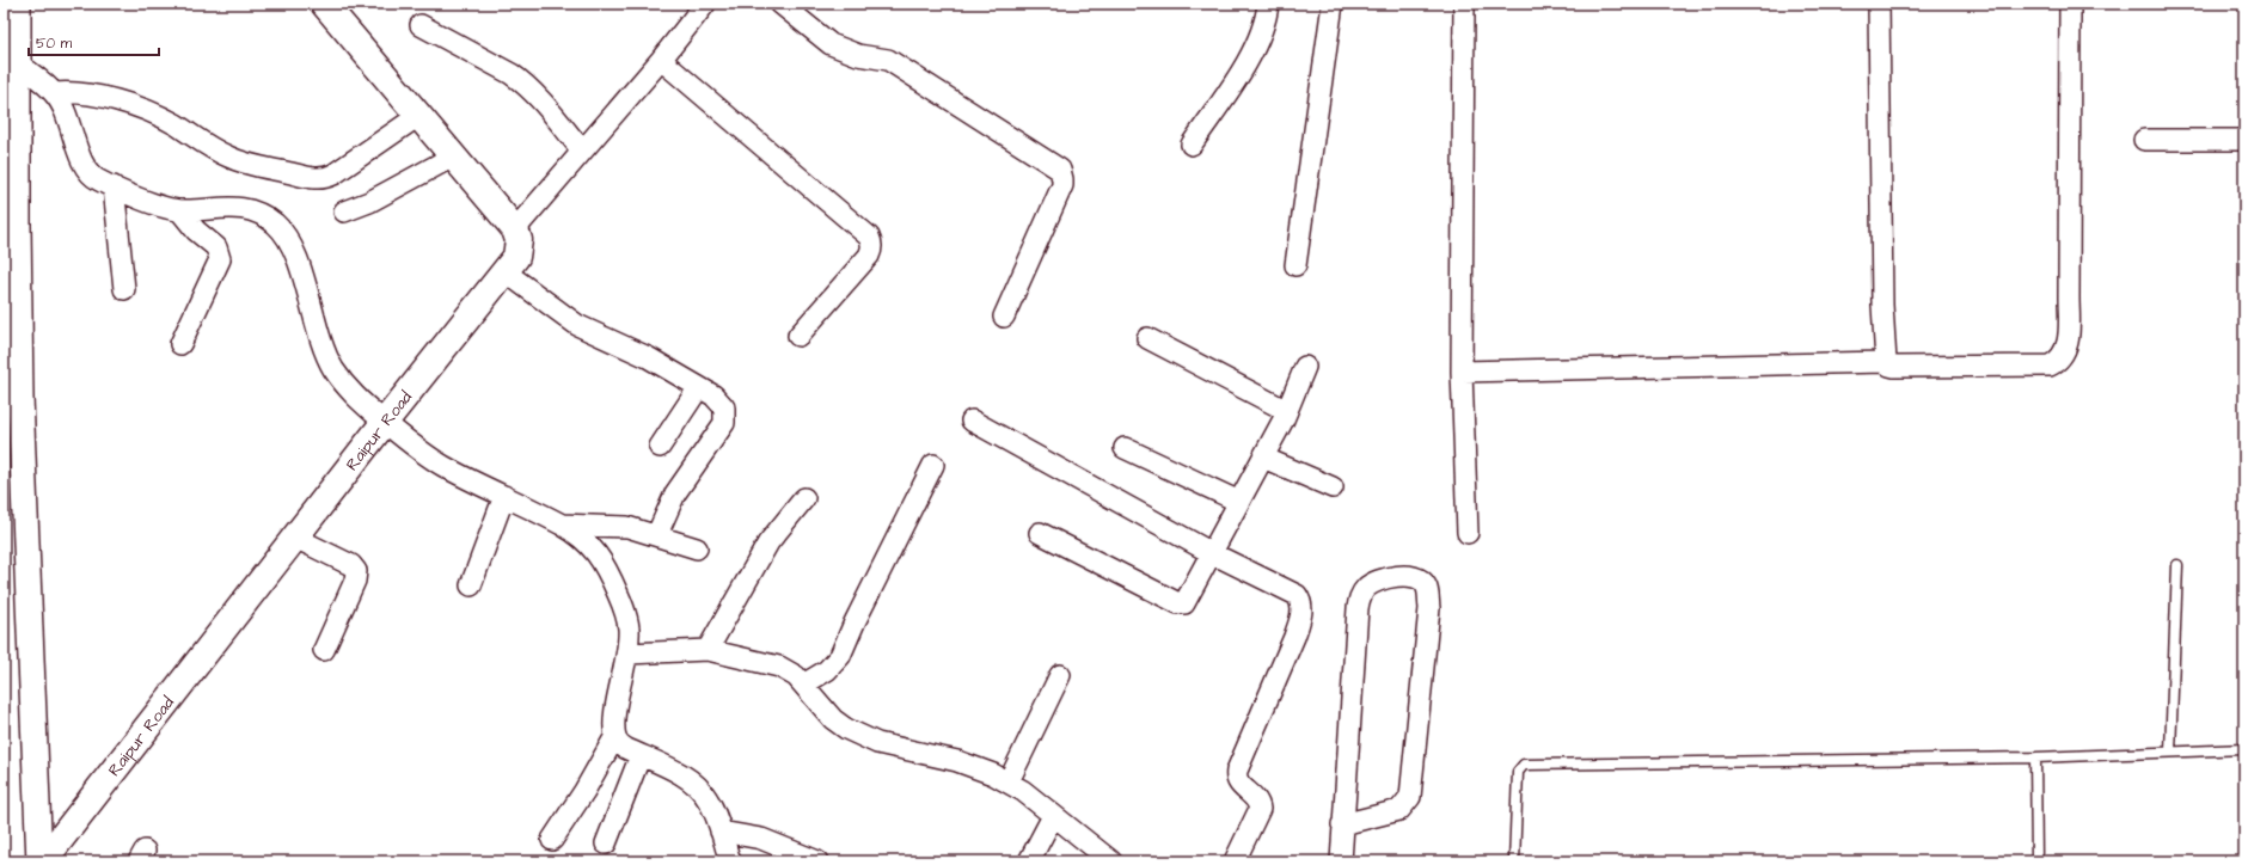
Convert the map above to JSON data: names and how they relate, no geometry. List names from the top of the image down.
{
  "streets": {
    "main road": ["Raipur Road"]
  },
  "scale_bar": "50 m"
}
